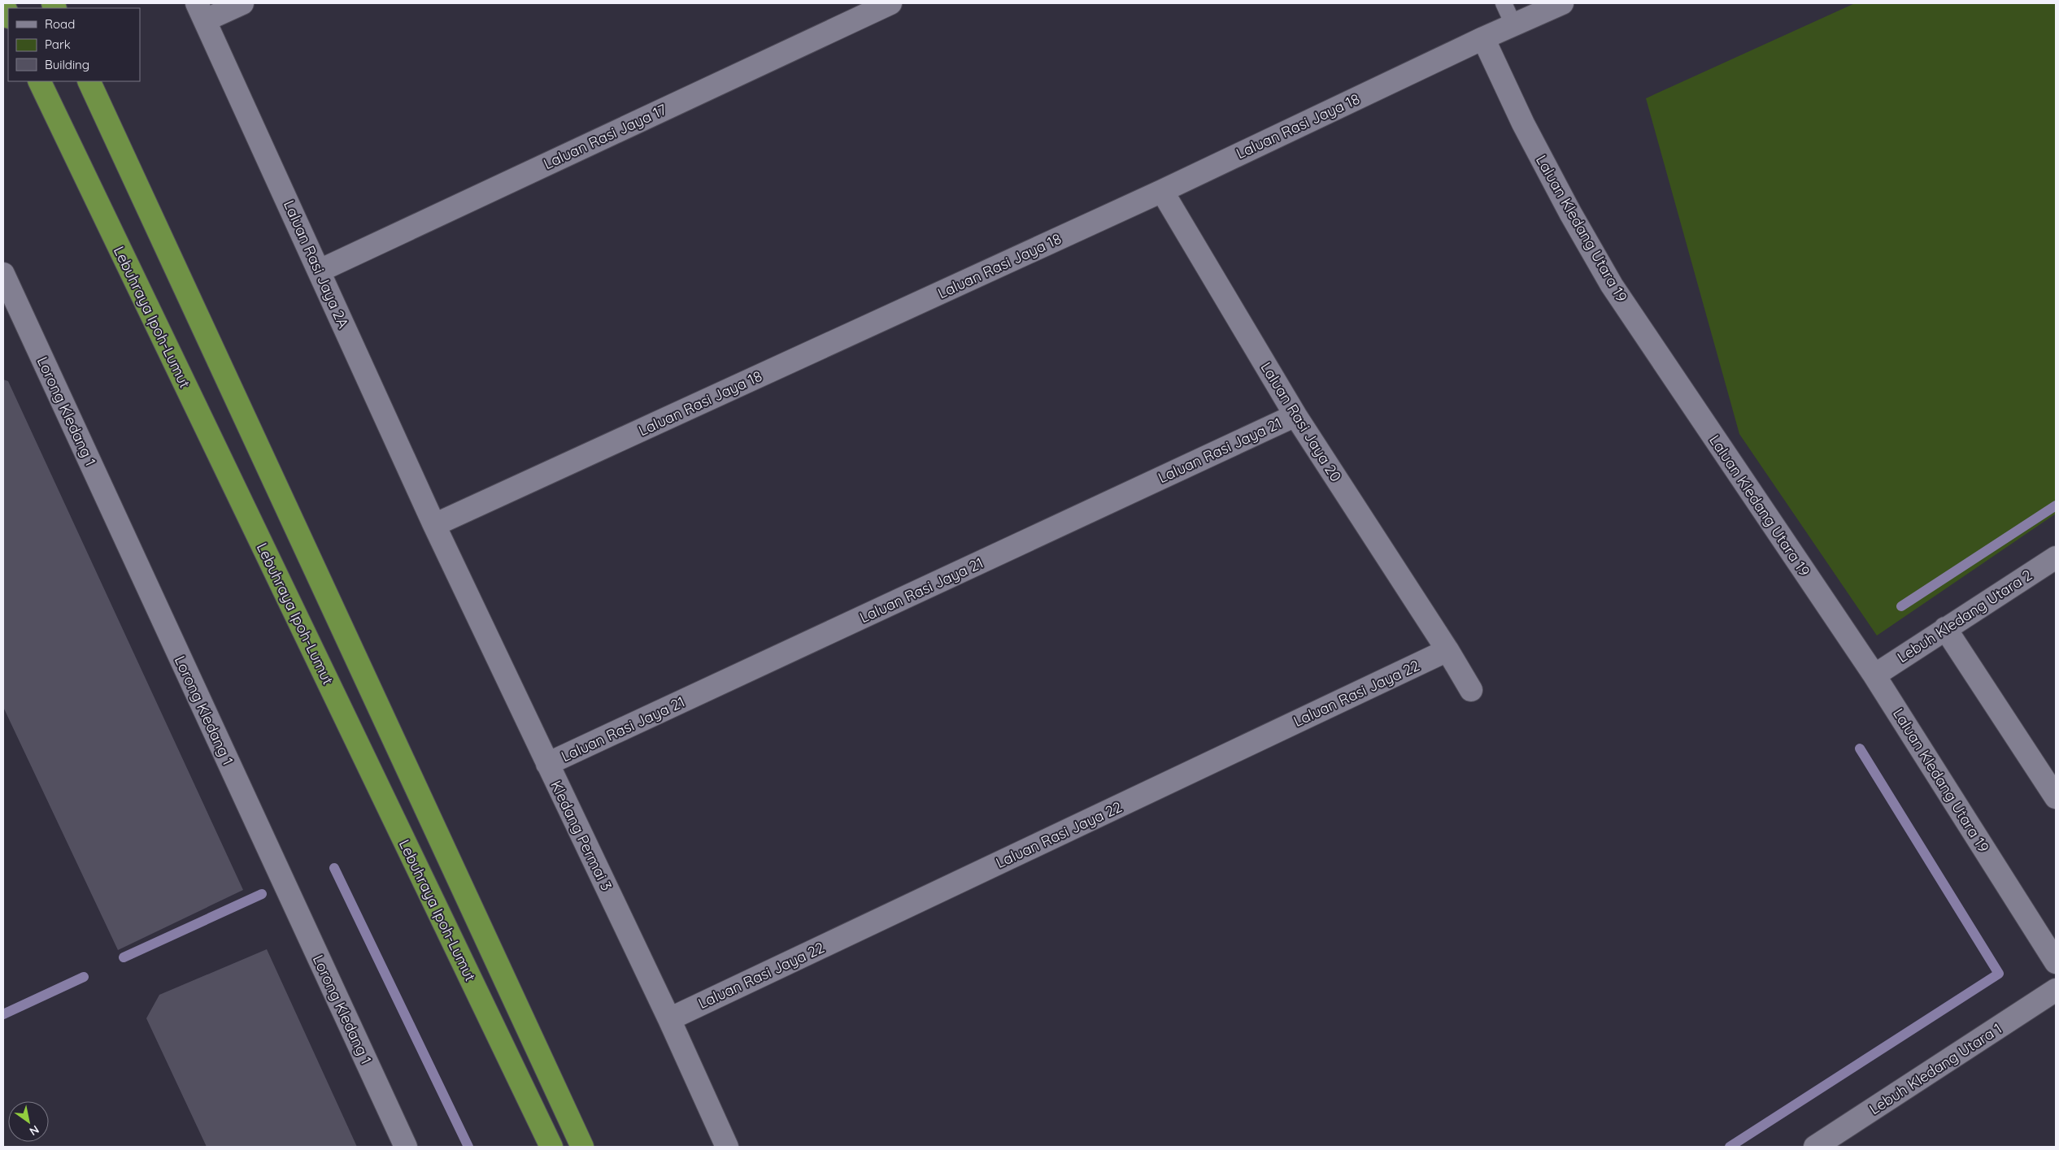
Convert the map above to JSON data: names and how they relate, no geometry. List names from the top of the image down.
{
  "streets": {
    "highway": ["Lebuhraya Ipoh-Lumut"],
    "street": [
      "Laluan Rasi Jaya 18",
      "Laluan Rasi Jaya 17",
      "Laluan Kledang Utara 19",
      "Laluan Rasi Jaya 2A",
      "Lorong Kledang 1",
      "Laluan Rasi Jaya 20",
      "Laluan Rasi Jaya 21",
      "Lebuh Kledang Utara 2",
      "Laluan Rasi Jaya 22",
      "Kledang Permai 3",
      "Lebuh Kledang Utara 1"
    ]
  },
  "crossings": [
    ["Laluan Rasi Jaya 18", "Laluan Kledang Utara 19"],
    ["Laluan Rasi Jaya 18", "Laluan Rasi Jaya 2A"],
    ["Laluan Rasi Jaya 18", "Laluan Rasi Jaya 20"],
    ["Laluan Rasi Jaya 18", "Kledang Permai 3"],
    ["Laluan Rasi Jaya 17", "Laluan Rasi Jaya 2A"],
    ["Laluan Kledang Utara 19", "Lebuh Kledang Utara 2"],
    ["Laluan Rasi Jaya 2A", "Kledang Permai 3"],
    ["Laluan Rasi Jaya 20", "Laluan Rasi Jaya 21"],
    ["Laluan Rasi Jaya 20", "Laluan Rasi Jaya 22"],
    ["Laluan Rasi Jaya 21", "Kledang Permai 3"],
    ["Laluan Rasi Jaya 22", "Kledang Permai 3"]
  ],
  "legend": ["Road", "Park", "Building"],
  "north": "bottom right"
}
